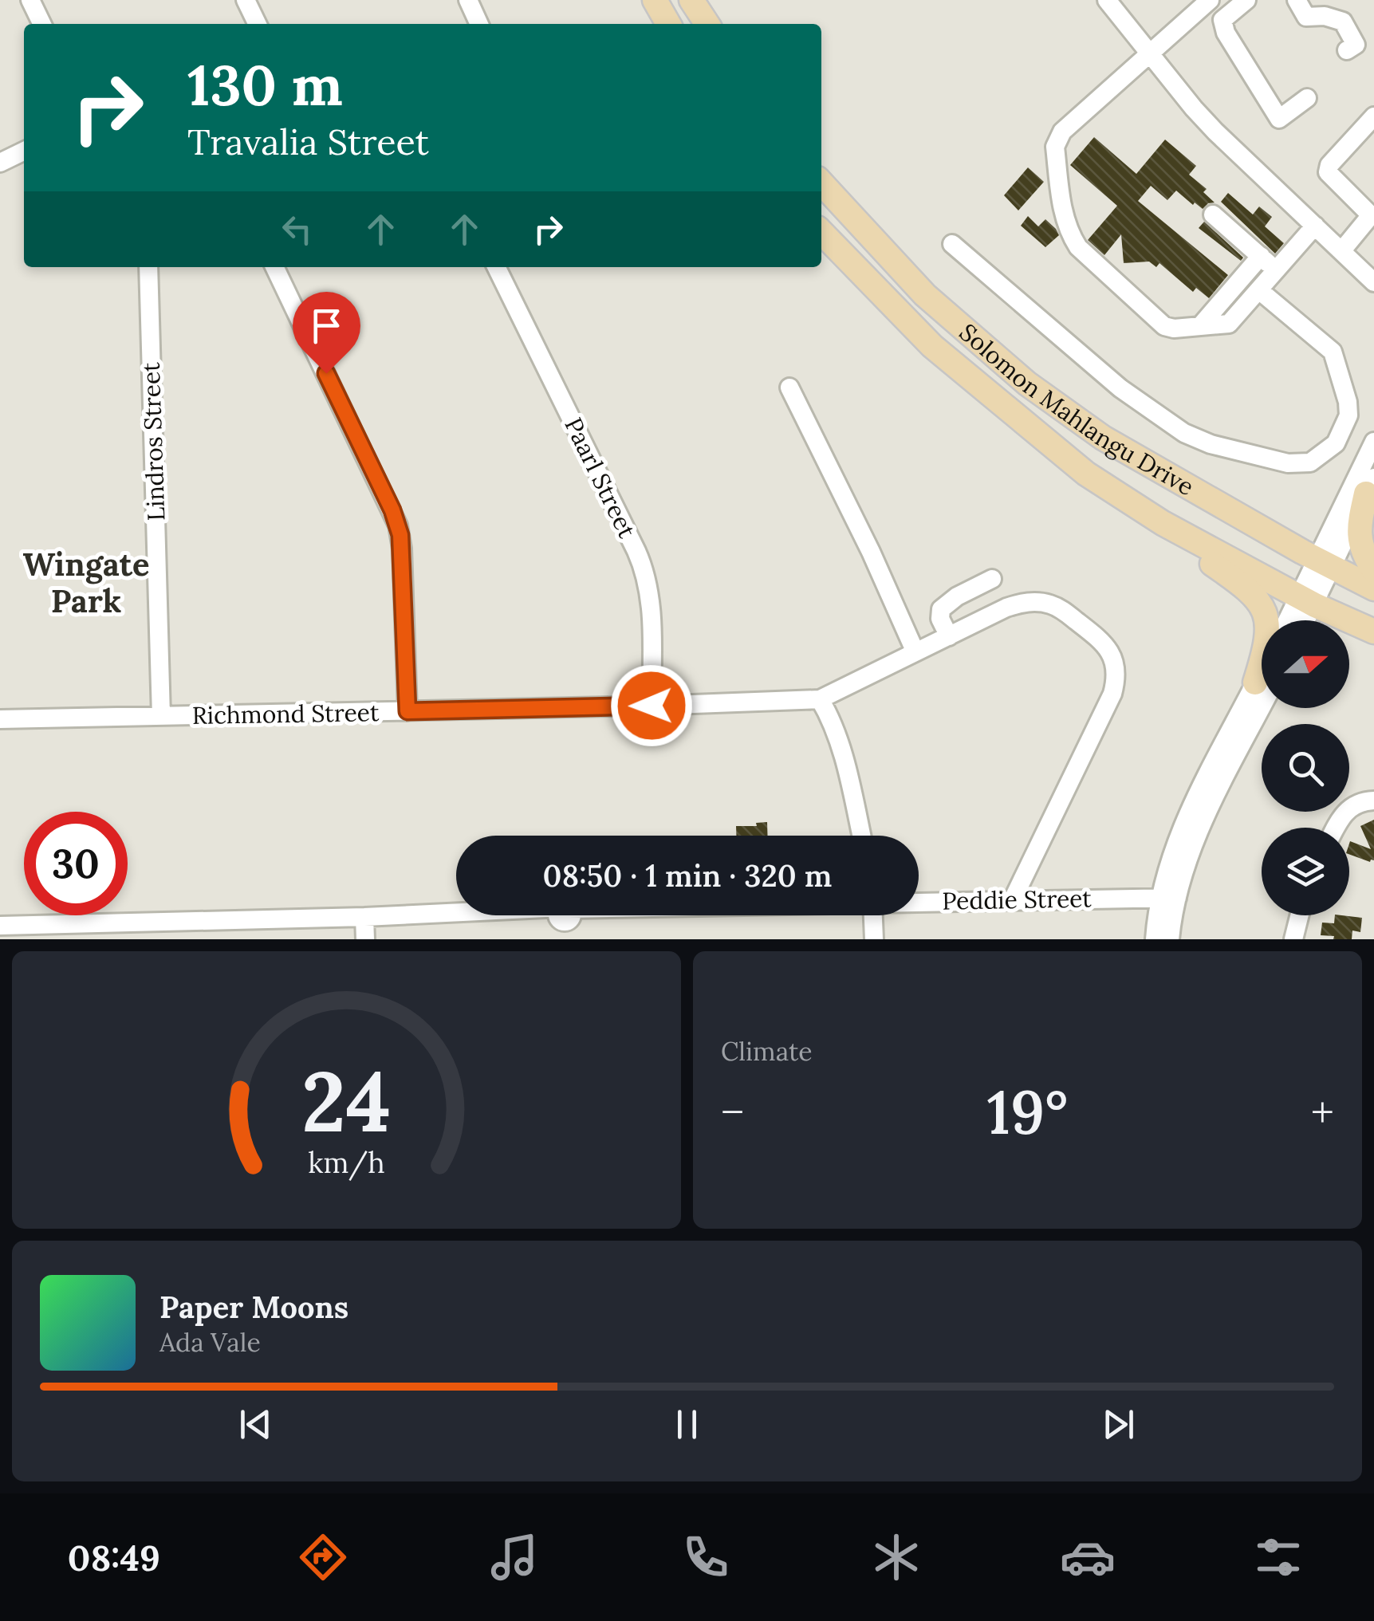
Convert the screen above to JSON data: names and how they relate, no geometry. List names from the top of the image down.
{
  "streets": {
    "main road": ["Solomon Mahlangu Drive"],
    "street": [
      "Lindros Street",
      "Paarl Street",
      "Richmond Street",
      "Peddie Street"
    ]
  },
  "crossings": [
    ["Lindros Street", "Richmond Street"],
    ["Paarl Street", "Richmond Street"],
    ["Richmond Street", "Peddie Street"]
  ],
  "districts": ["Wingate Park"],
  "north": "right",
  "page": {
    "turn": ["130 m", "Travalia Street"],
    "limit": "30",
    "trip": "08:50 · 1 min · 320 m",
    "tile": "Climate",
    "heat": ["−", "19°", "+"],
    "song": ["Paper Moons", "Ada Vale"],
    "tabs": "08:49",
    "gauge": ["24", "km/h"]
  }
}
